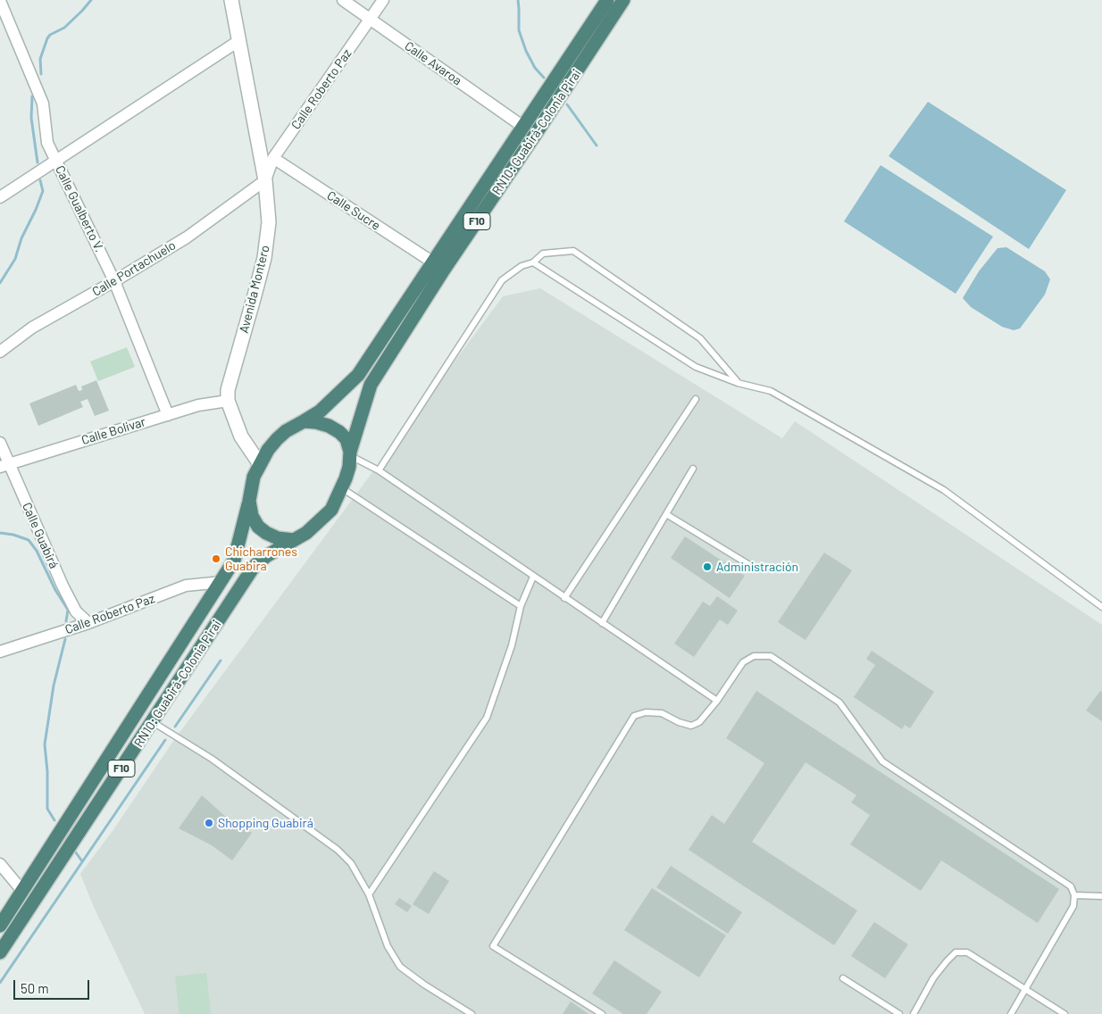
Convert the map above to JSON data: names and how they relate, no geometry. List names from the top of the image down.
{
  "streets": {
    "highway": ["RN10: Guabirá-Colonia Pirai", "F10"],
    "street": [
      "Calle Avaroa",
      "Calle Roberto Paz",
      "Calle Gualberto V.",
      "Calle Sucre",
      "Calle Portachuelo",
      "Avenida Montero",
      "Calle Bolivar",
      "Calle Guabirá"
    ]
  },
  "crossings": [
    ["Calle Avaroa", "Calle Roberto Paz"],
    ["Calle Avaroa", "RN10: Guabirá-Colonia Pirai"],
    ["Calle Roberto Paz", "RN10: Guabirá-Colonia Pirai"],
    ["Calle Roberto Paz", "Calle Sucre"],
    ["Calle Roberto Paz", "Calle Portachuelo"],
    ["Calle Roberto Paz", "Avenida Montero"],
    ["Calle Roberto Paz", "Calle Guabirá"],
    ["RN10: Guabirá-Colonia Pirai", "Calle Sucre"],
    ["RN10: Guabirá-Colonia Pirai", "F10"],
    ["RN10: Guabirá-Colonia Pirai", "Avenida Montero"],
    ["Calle Gualberto V.", "Calle Portachuelo"],
    ["Calle Gualberto V.", "Calle Bolivar"],
    ["F10", "Avenida Montero"],
    ["Calle Portachuelo", "Avenida Montero"],
    ["Avenida Montero", "Calle Bolivar"],
    ["Calle Bolivar", "Calle Guabirá"]
  ],
  "places": ["Chicharrones Guabira", "Administración", "Shopping Guabirá"],
  "scale_bar": "50 m"
}
